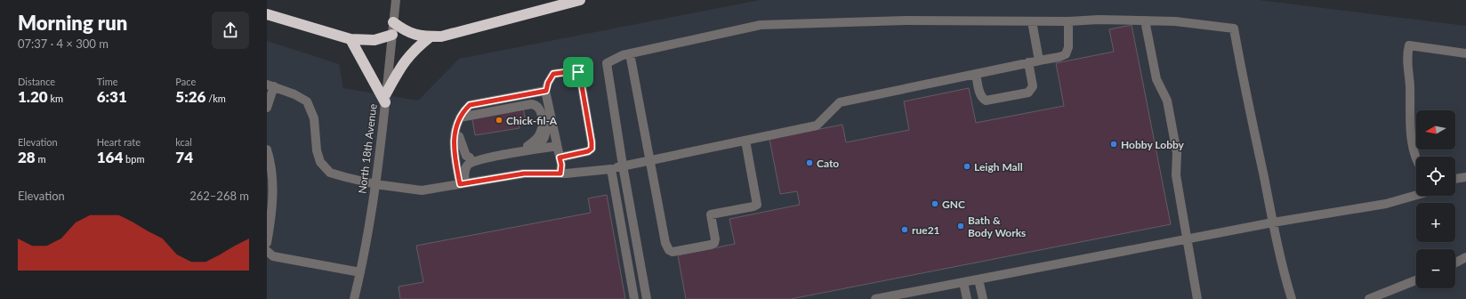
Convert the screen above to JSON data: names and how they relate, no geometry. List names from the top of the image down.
{
  "streets": {
    "street": ["North 18th Avenue"]
  },
  "places": [
    "Chick-fil-A",
    "Hobby Lobby",
    "Cato",
    "Leigh Mall",
    "GNC",
    "Bath & Body Works",
    "rue21"
  ],
  "north": "left",
  "page": {
    "heading": ["Morning run", "07:37 · 4 × 300 m"],
    "stats": [
      ["Distance", "1.20 km"],
      ["Time", "6:31"],
      ["Pace", "5:26 /km"],
      ["Elevation", "28 m"],
      ["Heart rate", "164 bpm"],
      ["kcal", "74"]
    ],
    "map_buttons": ["+", "−"],
    "chart": ["Elevation", "262–268 m"]
  }
}
